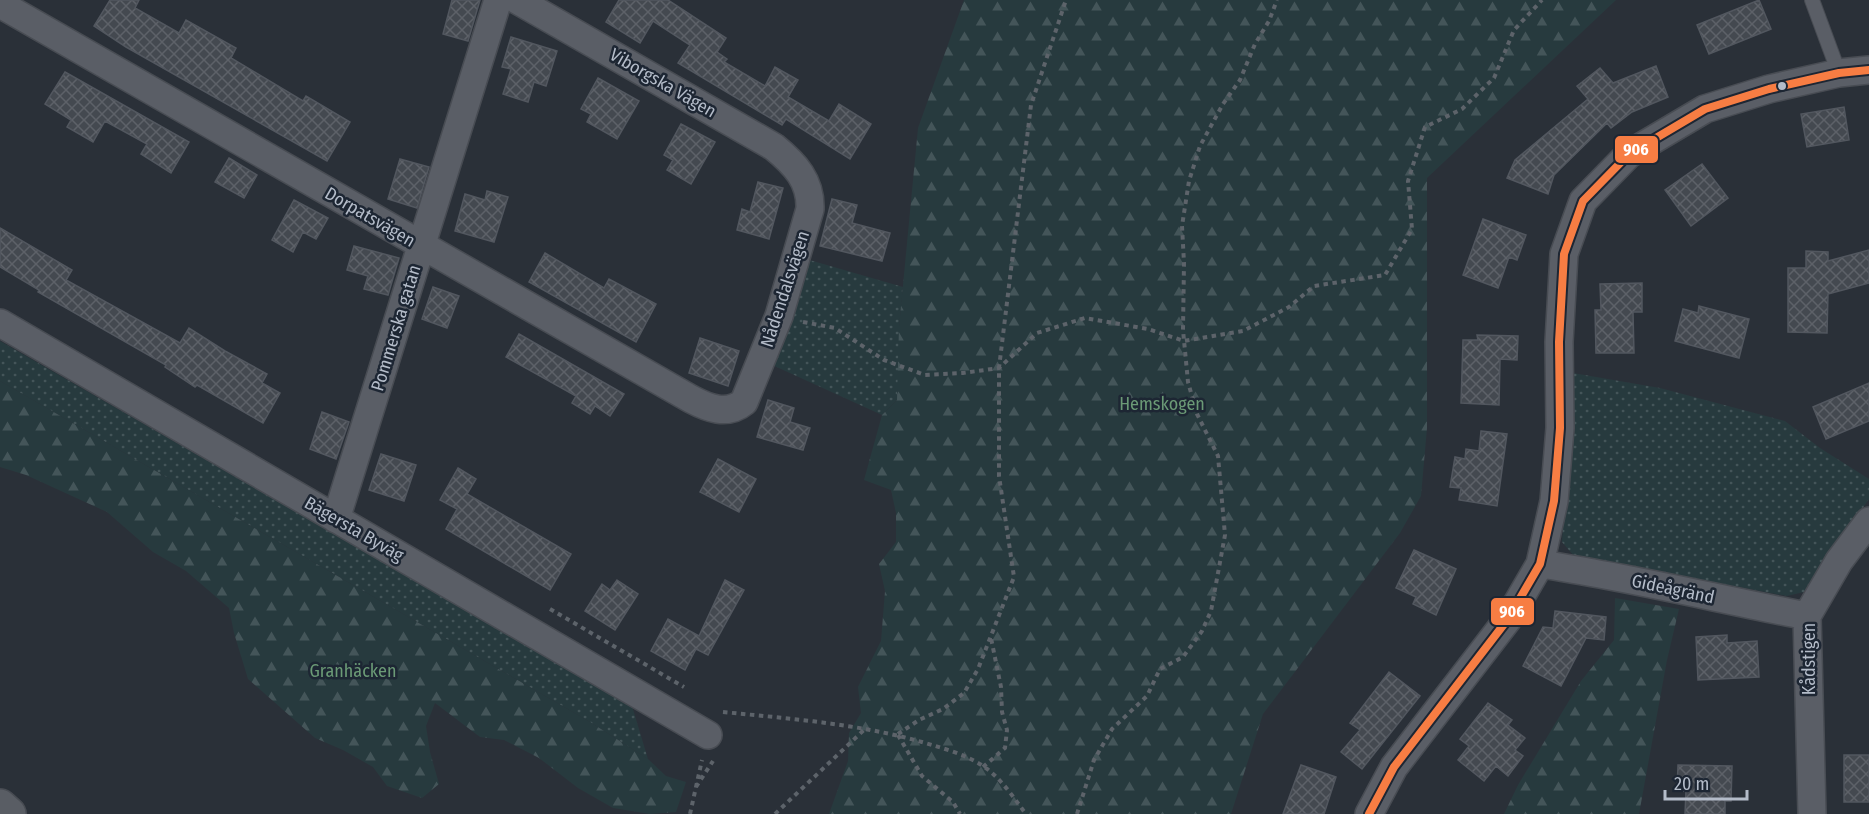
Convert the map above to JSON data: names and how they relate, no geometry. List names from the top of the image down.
{
  "streets": {
    "street": [
      "Viborgska Vägen",
      "Dorpatsvägen",
      "Nådendalsvägen",
      "Pommerska gatan",
      "Bägersta Byväg",
      "Gideågränd",
      "Kådstigen"
    ]
  },
  "crossings": [
    ["Viborgska Vägen", "Nådendalsvägen"],
    ["Dorpatsvägen", "Nådendalsvägen"],
    ["Dorpatsvägen", "Pommerska gatan"],
    ["Pommerska gatan", "Bägersta Byväg"],
    ["Gideågränd", "Kådstigen"]
  ],
  "parks": ["Hemskogen", "Granhäcken"],
  "lines": ["transit line 906"],
  "scale_bar": "20 m"
}
